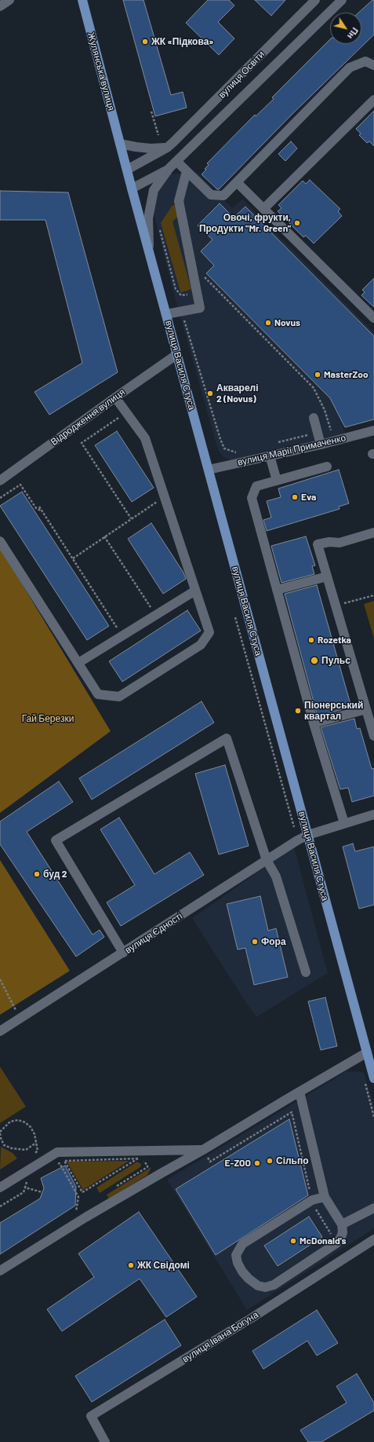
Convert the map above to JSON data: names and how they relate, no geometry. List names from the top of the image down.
{
  "streets": {
    "main road": ["Жулянська вулиця", "вулиця Василя Стуса"],
    "street": [
      "вулиця Освіти",
      "Відродження вулиця",
      "вулиця Марії Примаченко",
      "вулиця Єдності",
      "вулиця Івана Богуна"
    ]
  },
  "crossings": [
    ["Жулянська вулиця", "вулиця Василя Стуса"],
    ["вулиця Освіти", "вулиця Василя Стуса"],
    ["вулиця Василя Стуса", "Відродження вулиця"],
    ["вулиця Василя Стуса", "вулиця Марії Примаченко"],
    ["вулиця Василя Стуса", "вулиця Єдності"]
  ],
  "parks": ["Гай Березки"],
  "places": [
    "ЖК «Підкова»",
    "Овочі, фрукти, Продукти \"Mr. Green\"",
    "Novus",
    "MasterZoo",
    "Акварелі 2 (Novus)",
    "Eva",
    "Rozetka",
    "Пульс",
    "Піонерський квартал",
    "буд 2",
    "Фора",
    "Сільпо",
    "E-ZOO",
    "McDonald's",
    "ЖК Свідомі"
  ],
  "north": "bottom right"
}
